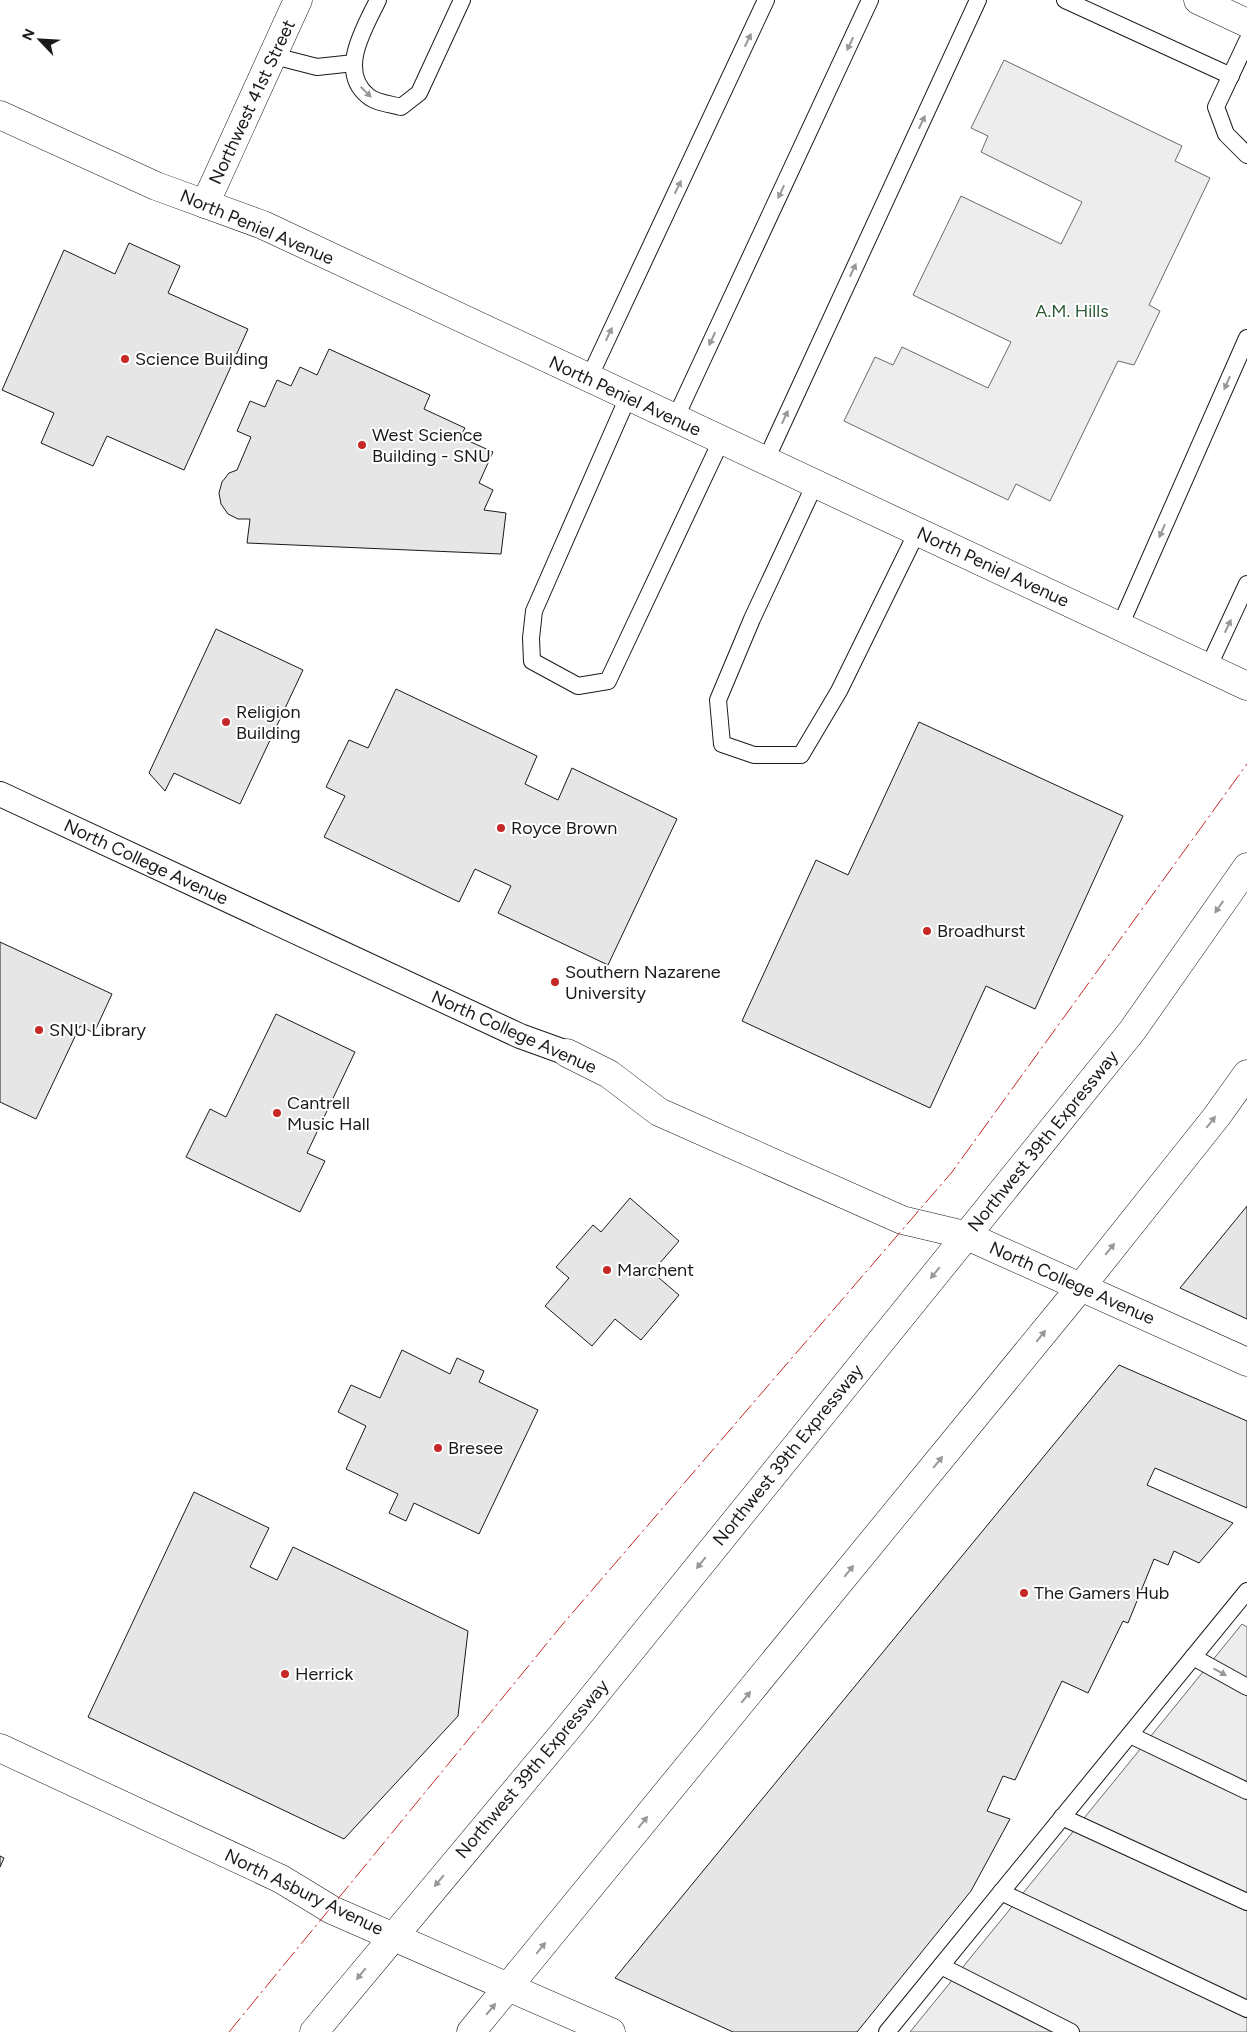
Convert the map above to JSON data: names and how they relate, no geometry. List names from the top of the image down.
{
  "streets": {
    "main road": [
      "Northwest 41st Street",
      "North Peniel Avenue",
      "North College Avenue",
      "Northwest 39th Expressway",
      "North Asbury Avenue"
    ]
  },
  "crossings": [
    ["Northwest 41st Street", "North Peniel Avenue"],
    ["North College Avenue", "Northwest 39th Expressway"],
    ["Northwest 39th Expressway", "North Asbury Avenue"]
  ],
  "parks": ["A.M. Hills"],
  "places": [
    "Science Building",
    "West Science Building - SNU",
    "Religion Building",
    "Royce Brown",
    "Broadhurst",
    "Southern Nazarene University",
    "SNU Library",
    "Cantrell Music Hall",
    "Marchent",
    "Bresee",
    "The Gamers Hub",
    "Herrick"
  ],
  "north": "top left"
}
